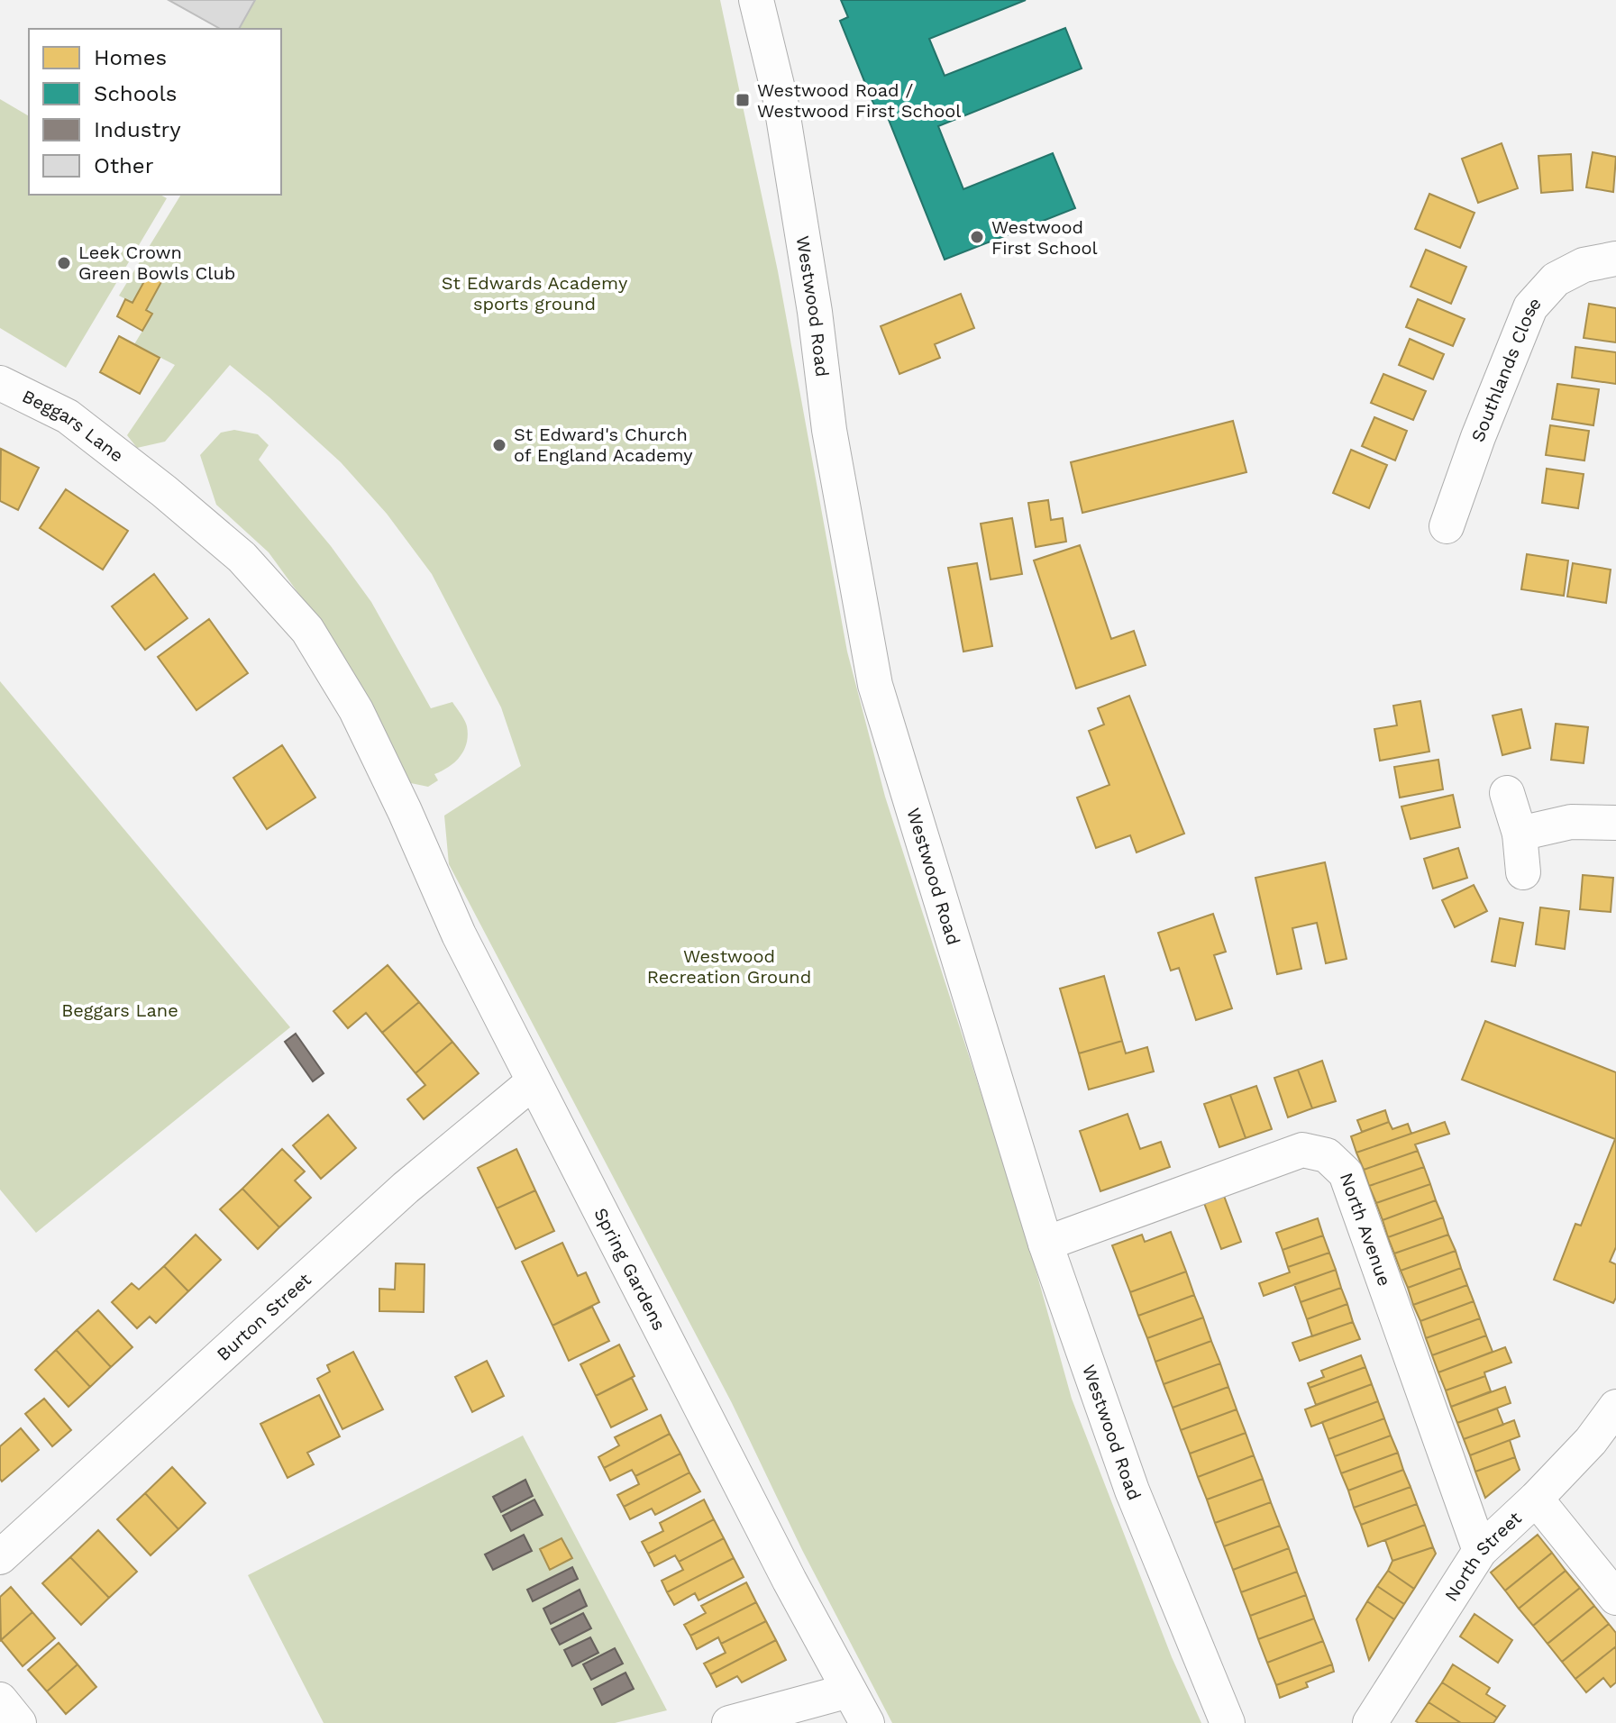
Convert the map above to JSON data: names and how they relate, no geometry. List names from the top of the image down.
{
  "streets": {
    "street": [
      "Westwood Road",
      "Southlands Close",
      "Beggars Lane",
      "North Avenue",
      "Spring Gardens",
      "Burton Street",
      "North Street"
    ]
  },
  "crossings": [
    ["Westwood Road", "North Avenue"],
    ["Beggars Lane", "Spring Gardens"],
    ["North Avenue", "North Street"],
    ["Spring Gardens", "Burton Street"]
  ],
  "parks": ["St Edwards Academy sports ground", "Westwood Recreation Ground", "Beggars Lane"],
  "places": {
    "transit": ["Westwood Road / Westwood First School"],
    "other": ["Westwood First School", "Leek Crown Green Bowls Club", "St Edward's Church of England Academy"]
  },
  "legend": [
    "Homes",
    "Schools",
    "Industry",
    "Other"
  ]
}
